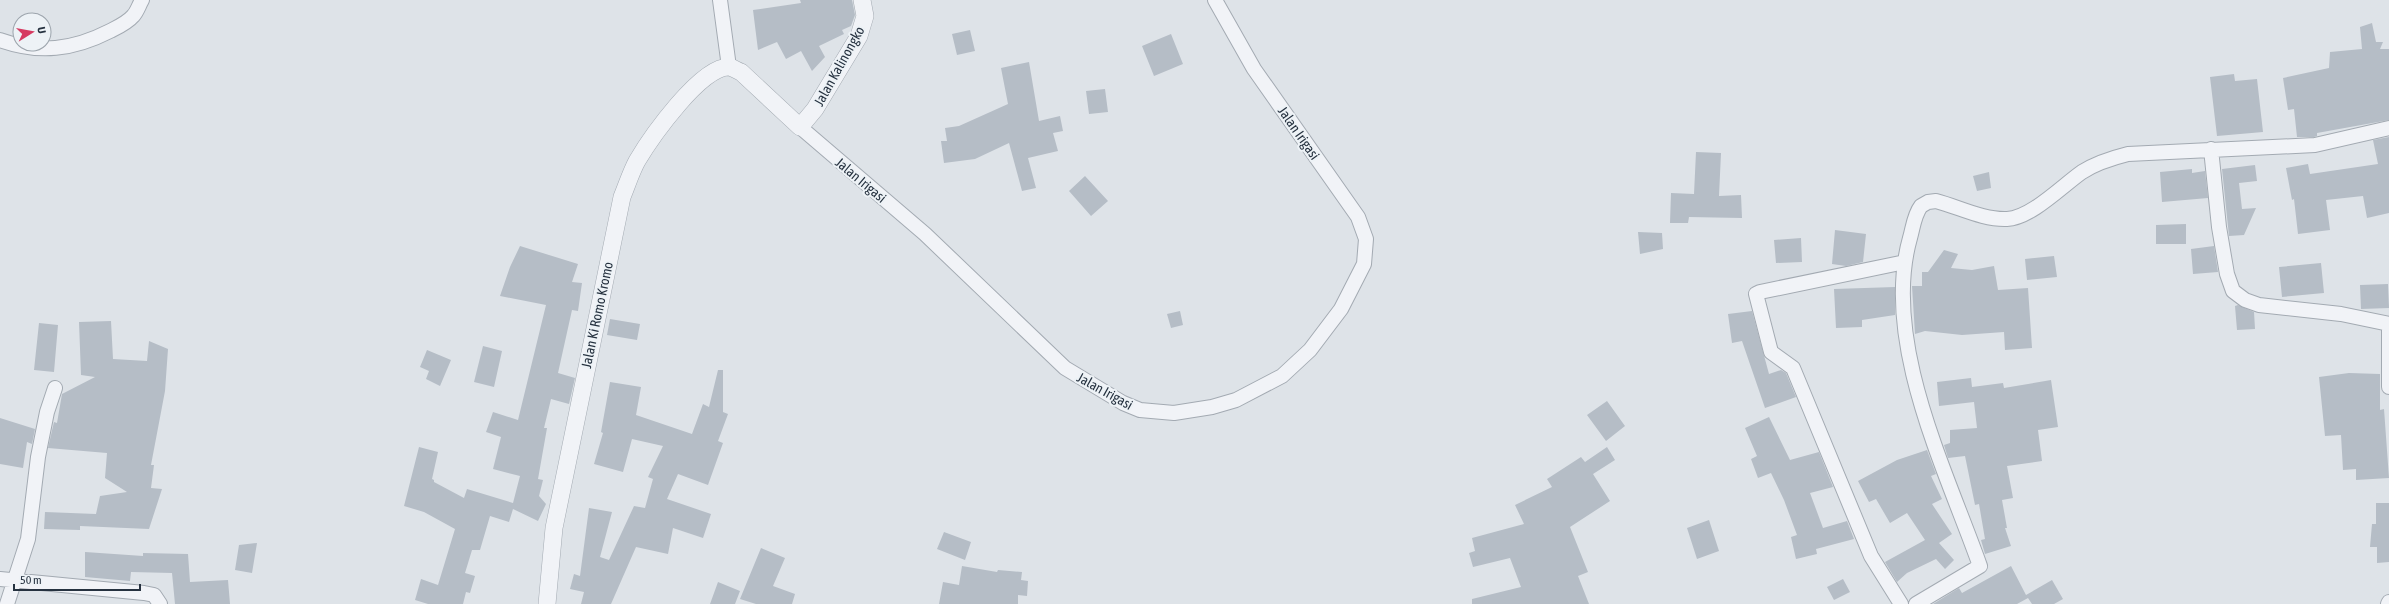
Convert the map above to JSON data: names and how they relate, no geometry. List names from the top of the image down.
{
  "streets": {
    "street": ["Jalan Kalinongko", "Jalan Irigasi", "Jalan Ki Romo Kromo"]
  },
  "crossings": [
    ["Jalan Kalinongko", "Jalan Irigasi"],
    ["Jalan Irigasi", "Jalan Ki Romo Kromo"]
  ],
  "scale_bar": "50 m",
  "north": "right"
}
